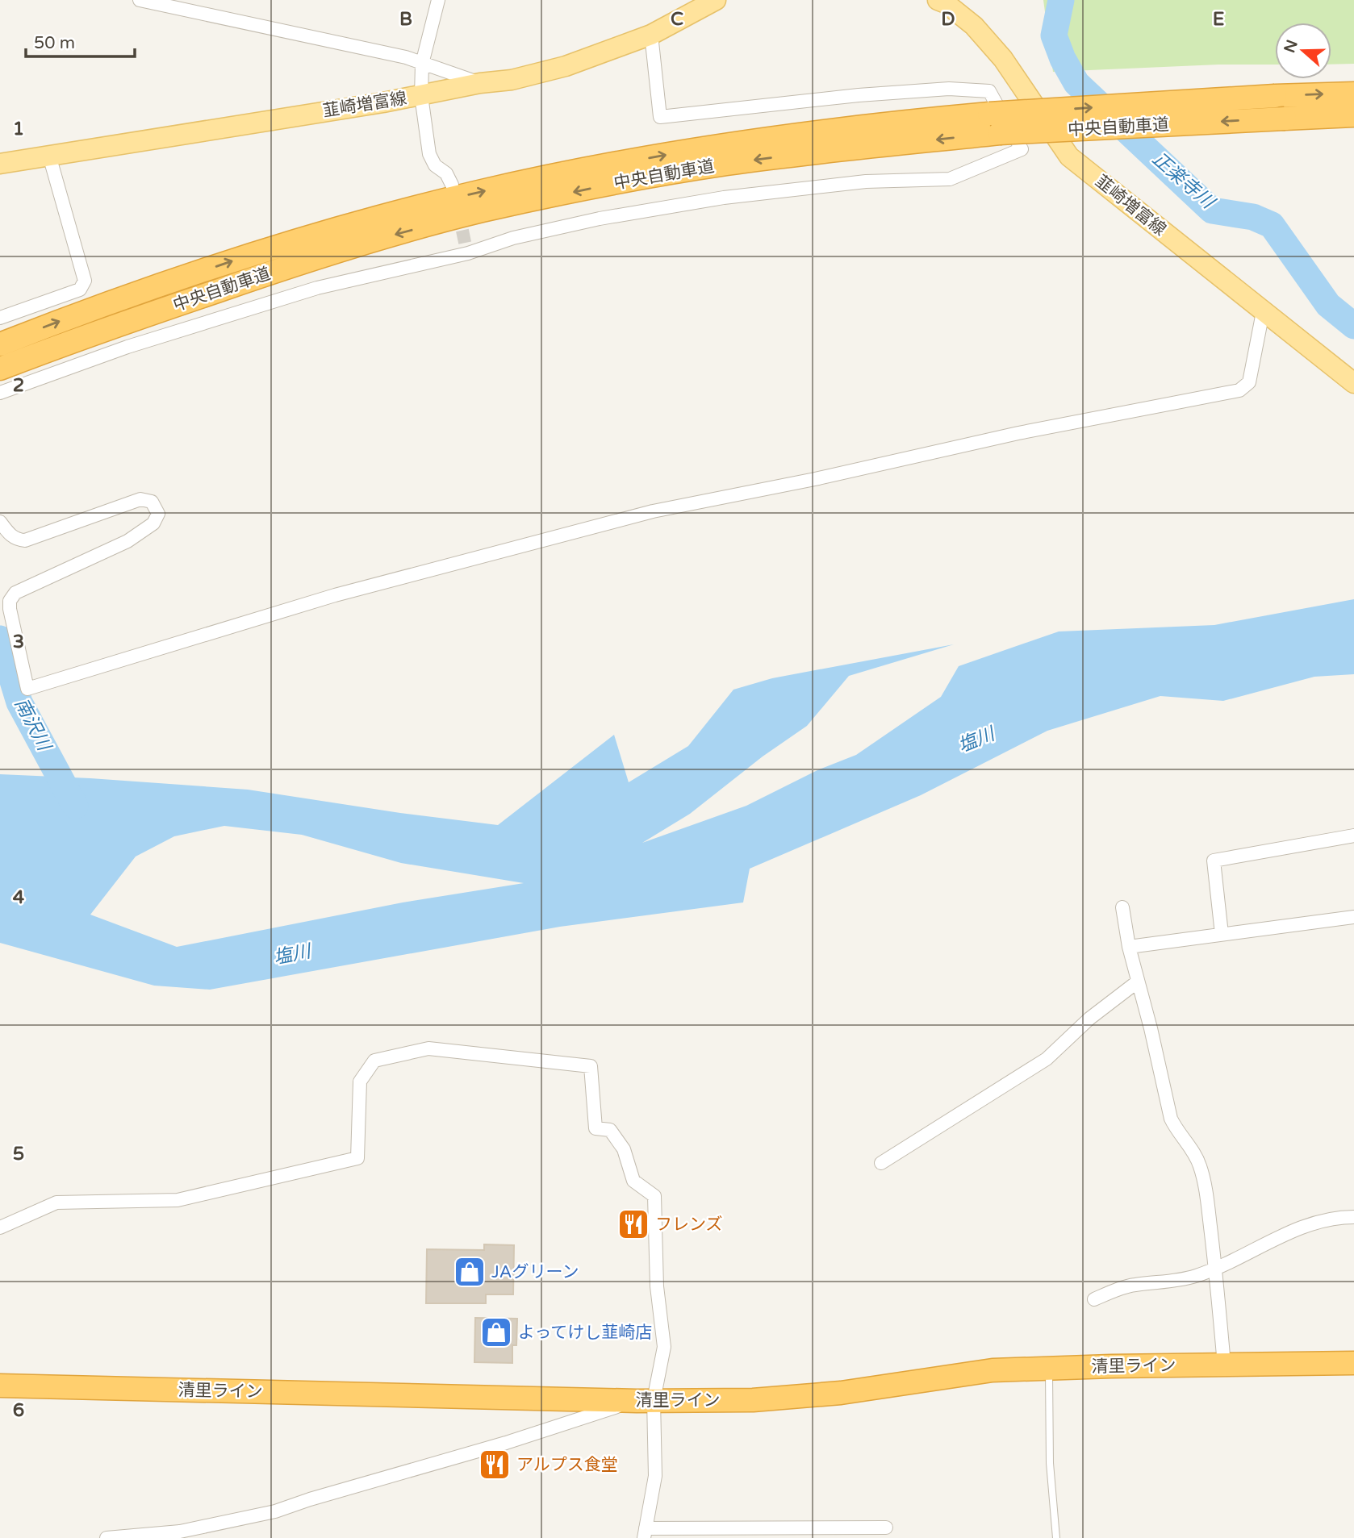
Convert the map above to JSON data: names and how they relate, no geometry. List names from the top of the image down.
{
  "streets": {
    "highway": ["中央自動車道", "清里ライン"],
    "main road": ["韮崎増富線"]
  },
  "water": ["正楽寺川", "南沢川", "塩川"],
  "places": {
    "restaurant": ["フレンズ", "アルプス食堂"],
    "shop": ["JAグリーン", "よってけし韮崎店"]
  },
  "scale_bar": "50 m",
  "north": "left",
  "grid": {
    "columns": [
      "B",
      "C",
      "D",
      "E"
    ],
    "rows": [
      "1",
      "2",
      "3",
      "4",
      "5",
      "6"
    ]
  }
}
